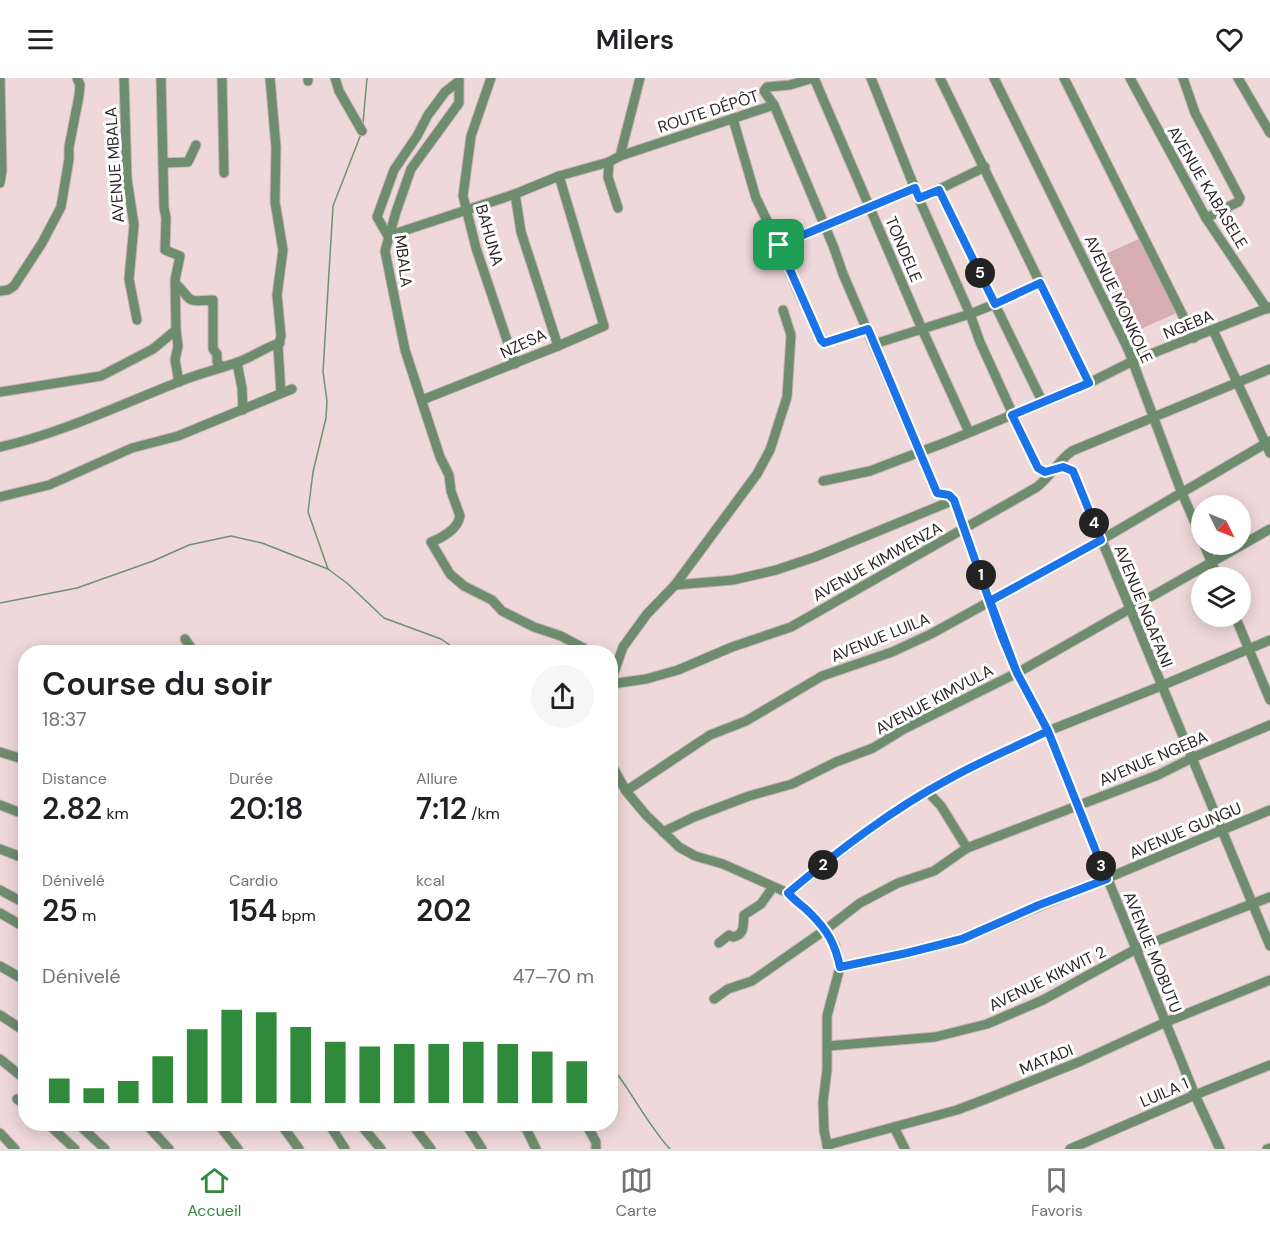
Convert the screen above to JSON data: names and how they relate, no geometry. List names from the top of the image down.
{
  "streets": {
    "street": [
      "ROUTE DÉPÔT",
      "AVENUE MBALA",
      "AVENUE KABASELE",
      "BAHUNA",
      "TONDELE",
      "MBALA",
      "AVENUE MONKOLE",
      "NGEBA",
      "NZESA",
      "AVENUE KIMWENZA",
      "AVENUE NGAFANI",
      "AVENUE LUILA",
      "AVENUE KIMVULA",
      "AVENUE NGEBA",
      "AVENUE GUNGU",
      "AVENUE MOBUTU",
      "AVENUE KIKWIT 2",
      "MATADI",
      "LUILA 1"
    ]
  },
  "crossings": [
    ["ROUTE DÉPÔT", "TONDELE"],
    ["AVENUE KABASELE", "NGEBA"],
    ["BAHUNA", "NZESA"],
    ["TONDELE", "NGEBA"],
    ["MBALA", "NZESA"],
    ["AVENUE MONKOLE", "NGEBA"],
    ["AVENUE MONKOLE", "AVENUE KIMWENZA"],
    ["AVENUE MONKOLE", "AVENUE LUILA"],
    ["AVENUE KIMWENZA", "AVENUE NGAFANI"],
    ["AVENUE KIMWENZA", "AVENUE MOBUTU"],
    ["AVENUE NGAFANI", "AVENUE LUILA"],
    ["AVENUE NGAFANI", "AVENUE KIMVULA"],
    ["AVENUE NGAFANI", "AVENUE NGEBA"],
    ["AVENUE NGAFANI", "AVENUE GUNGU"],
    ["AVENUE NGAFANI", "AVENUE KIKWIT 2"],
    ["AVENUE LUILA", "AVENUE MOBUTU"],
    ["AVENUE KIMVULA", "AVENUE MOBUTU"],
    ["AVENUE NGEBA", "AVENUE MOBUTU"],
    ["AVENUE GUNGU", "AVENUE MOBUTU"],
    ["AVENUE MOBUTU", "AVENUE KIKWIT 2"],
    ["AVENUE MOBUTU", "MATADI"],
    ["AVENUE MOBUTU", "LUILA 1"]
  ],
  "north": "bottom right",
  "page": {
    "header": "Milers",
    "pins": [
      "5",
      "4",
      "1",
      "2",
      "3"
    ],
    "heading": ["Course du soir", "18:37"],
    "stats": [
      ["Distance", "2.82 km"],
      ["Durée", "20:18"],
      ["Allure", "7:12 /km"],
      ["Dénivelé", "25 m"],
      ["Cardio", "154 bpm"],
      ["kcal", "202"]
    ],
    "chart": ["Dénivelé", "47–70 m"],
    "tabs": ["Accueil", "Carte", "Favoris"]
  }
}
